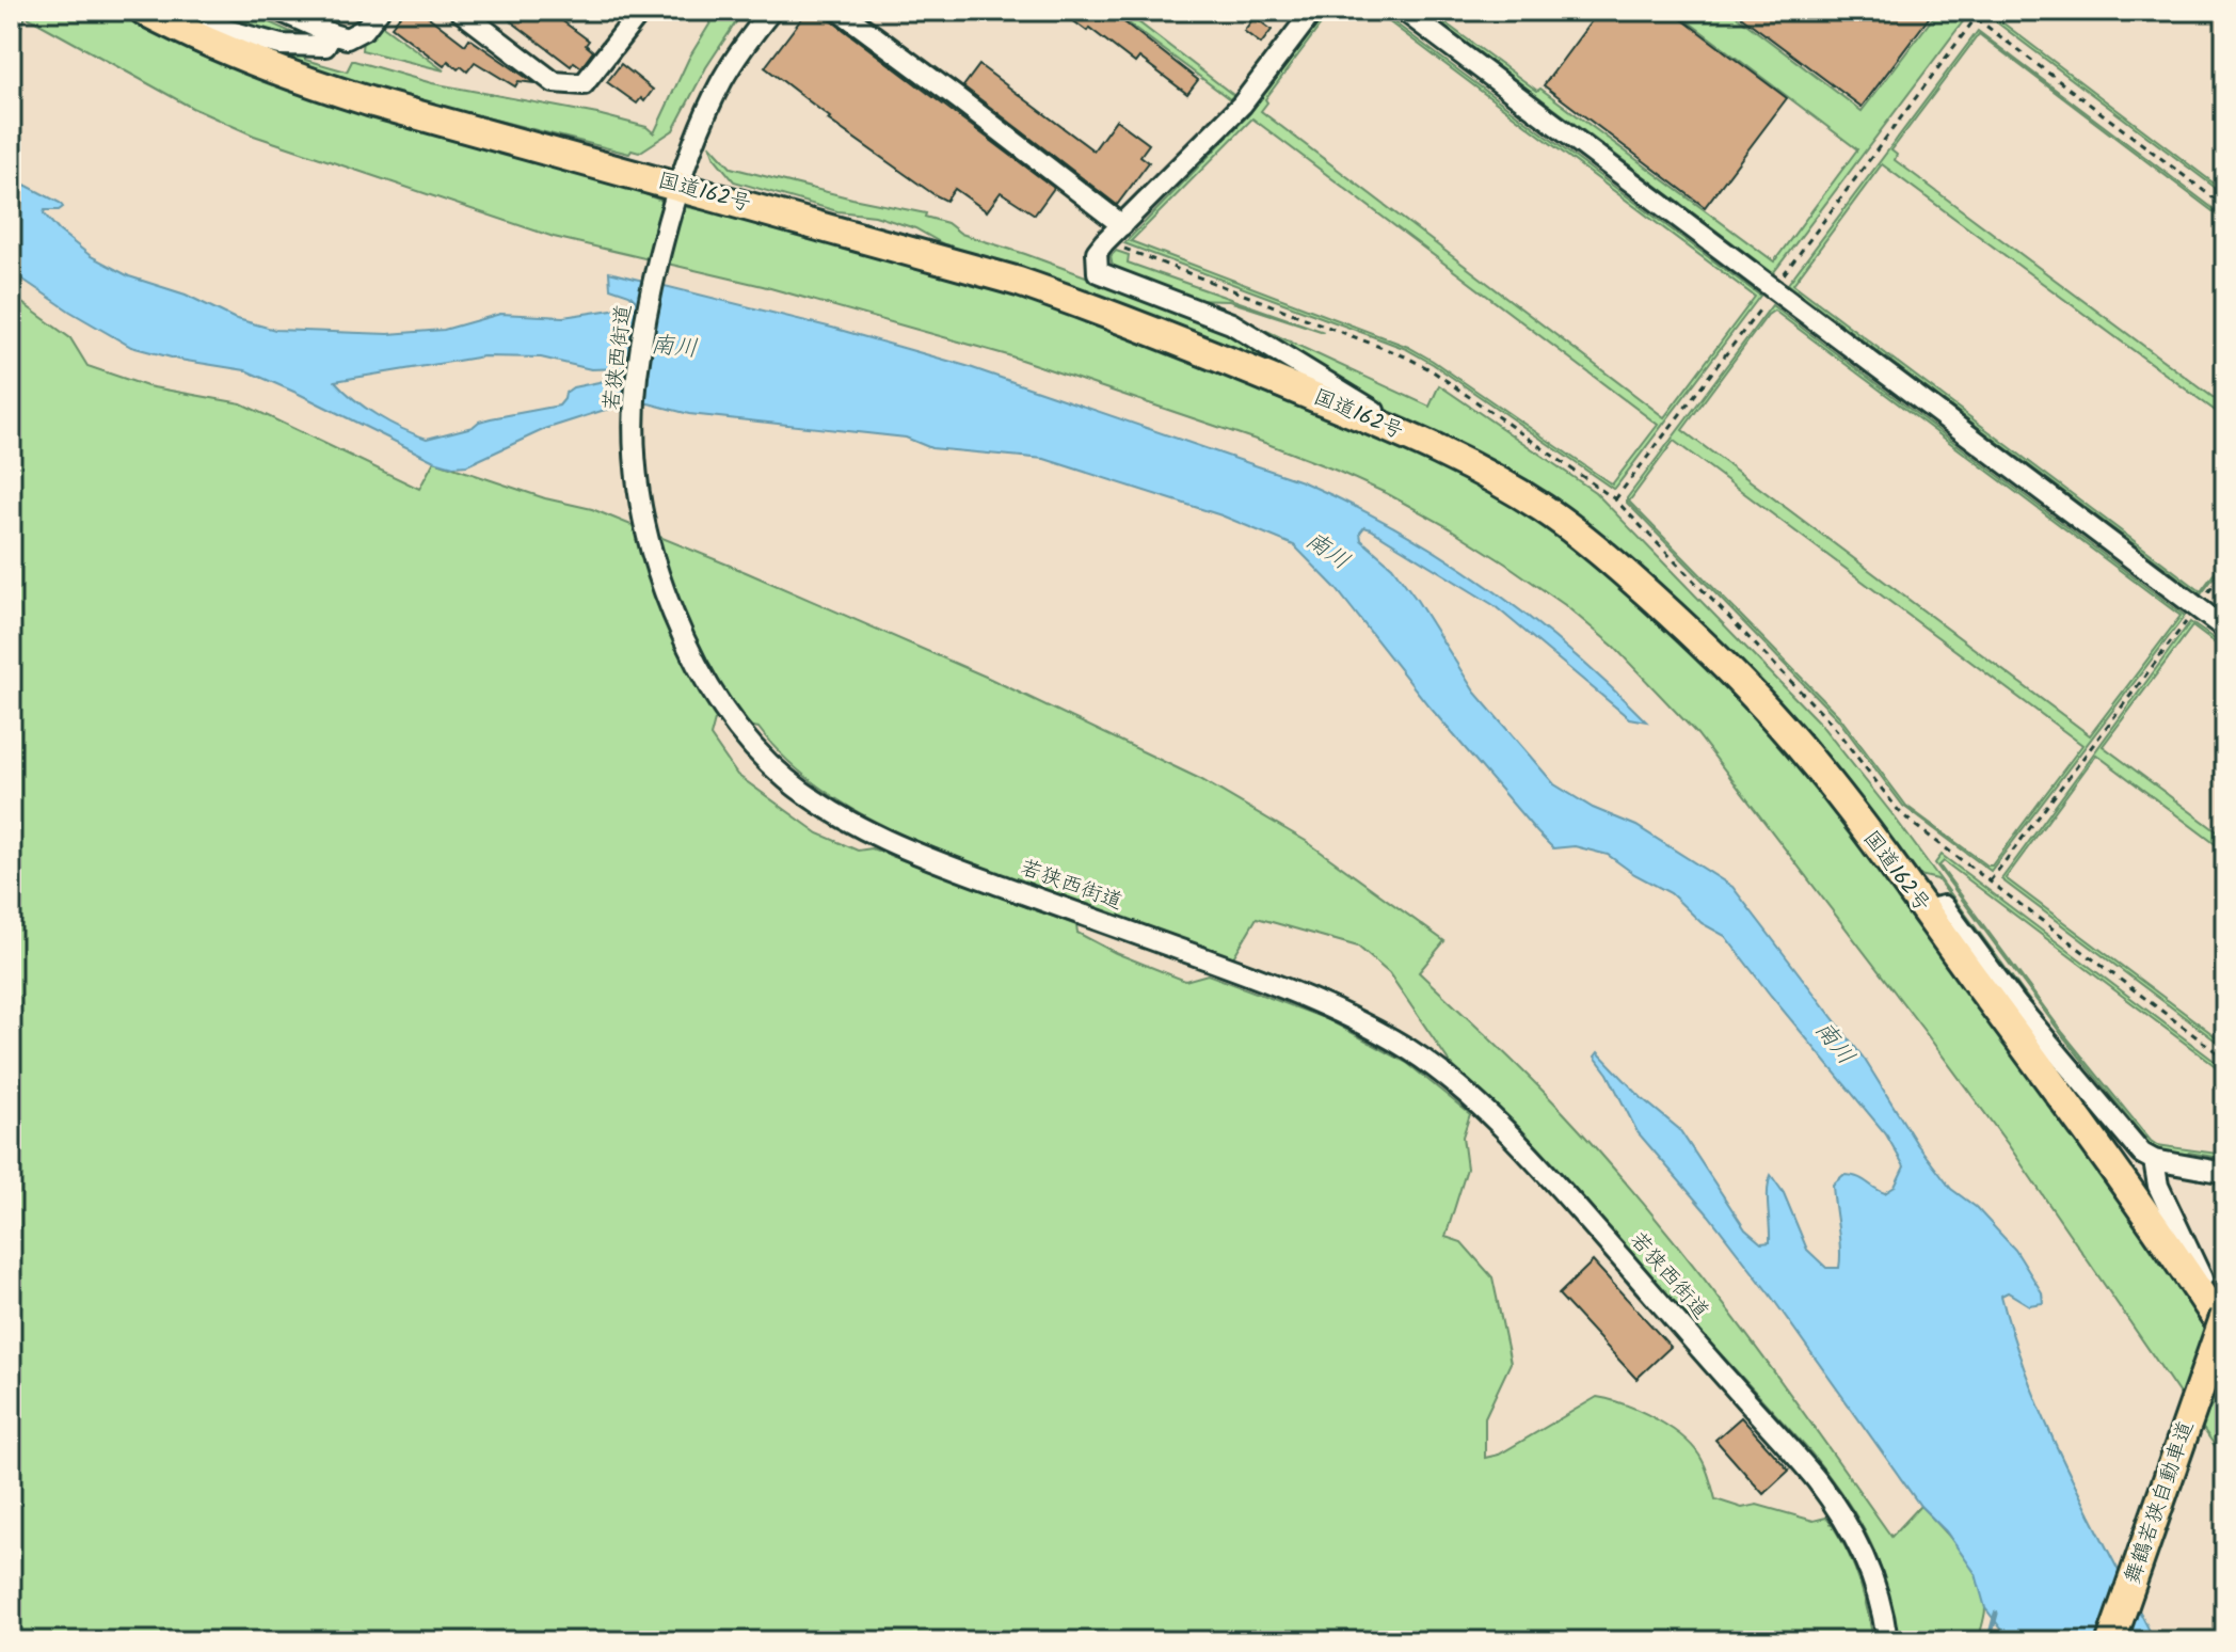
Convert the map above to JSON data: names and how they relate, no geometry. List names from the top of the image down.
{
  "streets": {
    "highway": ["国道162号", "舞鶴若狭自動車道"],
    "street": ["若狭西街道"]
  },
  "crossings": [
    ["国道162号", "若狭西街道"],
    ["国道162号", "舞鶴若狭自動車道"]
  ],
  "water": ["南川"]
}
